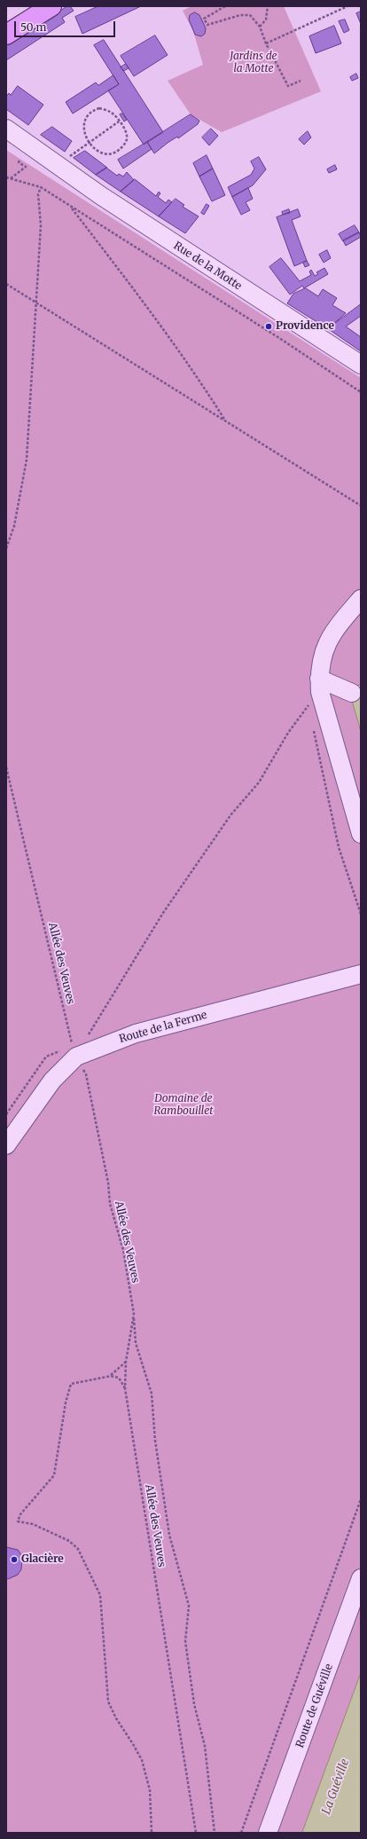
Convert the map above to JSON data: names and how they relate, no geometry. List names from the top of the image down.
{
  "streets": {
    "street": ["Rue de la Motte", "Route de la Ferme", "Route de Guéville"],
    "path": ["Allée des Veuves"]
  },
  "crossings": [
    ["Allée des Veuves", "Route de la Ferme"]
  ],
  "water": ["La Guéville"],
  "parks": ["Jardins de la Motte", "Domaine de Rambouillet"],
  "places": ["Providence", "Glacière"],
  "scale_bar": "50 m"
}
